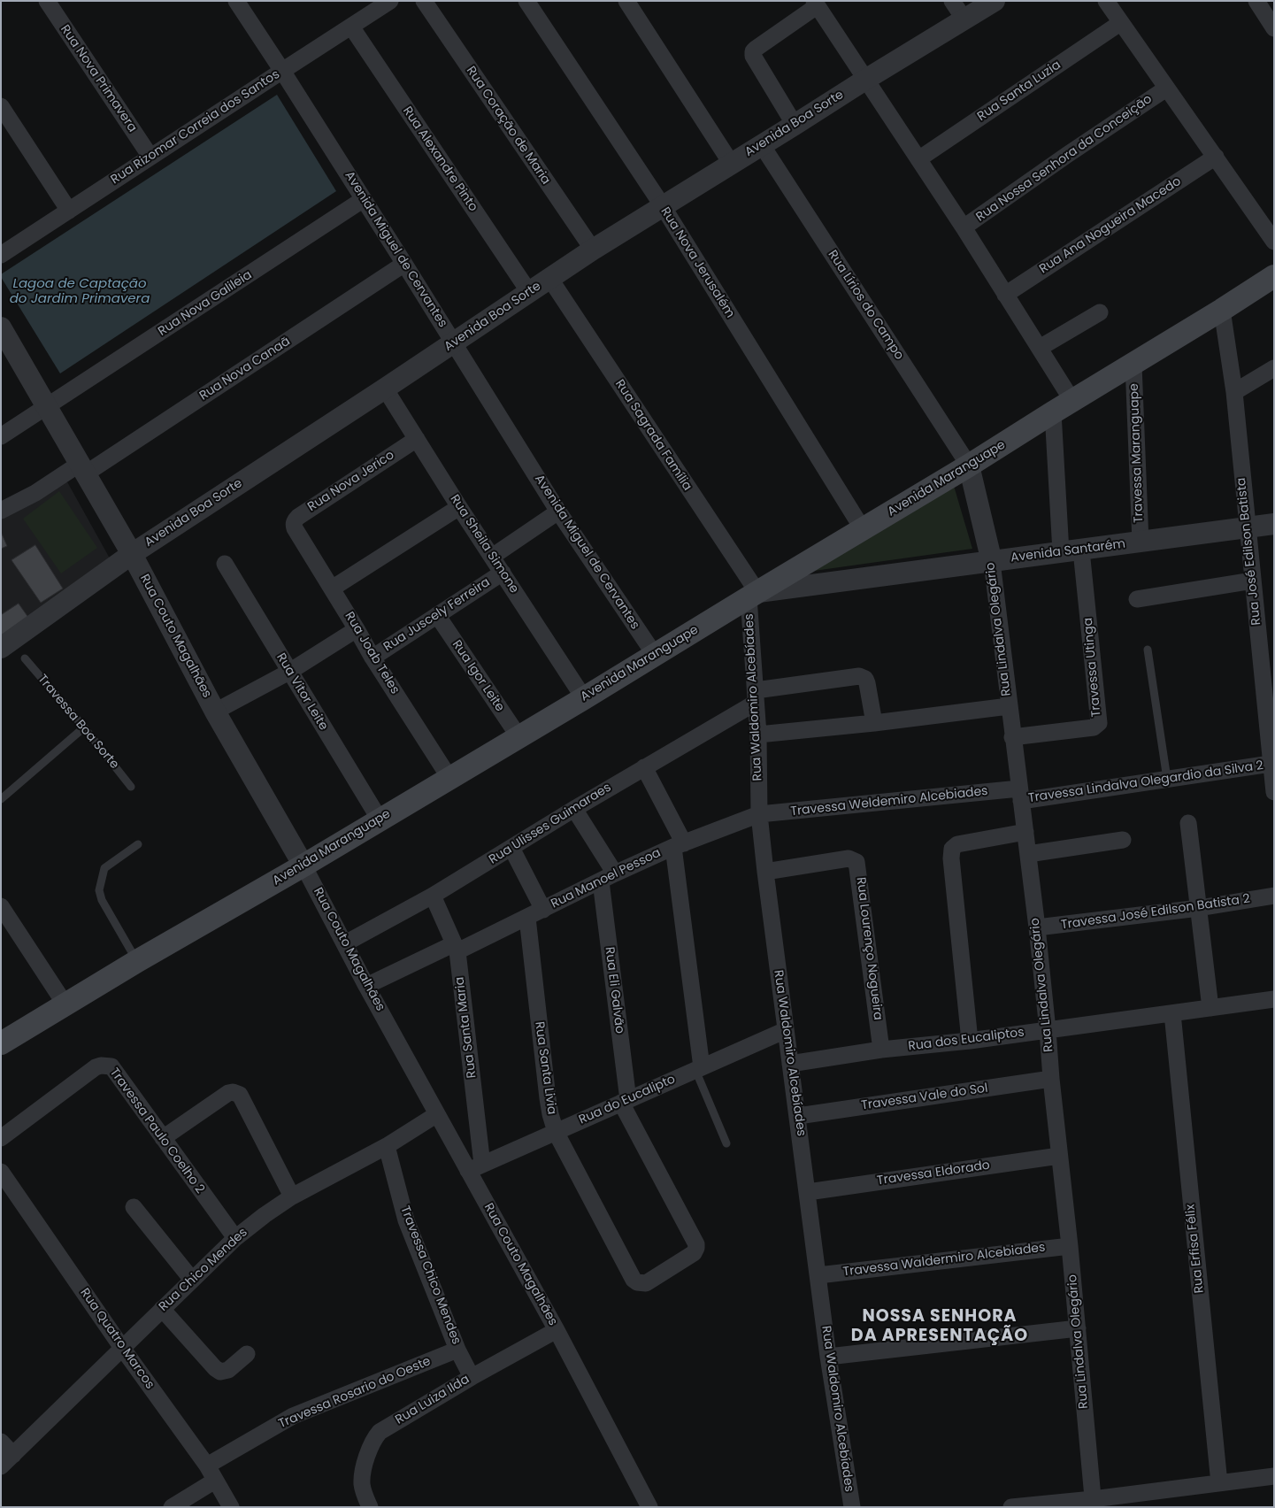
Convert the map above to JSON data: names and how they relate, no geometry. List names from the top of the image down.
{
  "streets": {
    "main road": ["Avenida Maranguape"],
    "street": [
      "Rua Nova Primavera",
      "Rua Santa Luzia",
      "Avenida Boa Sorte",
      "Rua Coração de Maria",
      "Rua Rizomar Correia dos Santos",
      "Rua Nossa Senhora da Conceição",
      "Rua Alexandre Pinto",
      "Rua Ana Nogueira Macedo",
      "Avenida Miguel de Cervantes",
      "Rua Nova Jerusalém",
      "Rua Nova Galileia",
      "Rua Lírios do Campo",
      "Rua Nova Canaã",
      "Rua Sagrada Família",
      "Travessa Maranguape",
      "Rua Nova Jerico",
      "Rua Sheila Simone",
      "Avenida Santarém",
      "Rua José Edilson Batista",
      "Rua Juscely Ferreira",
      "Rua Lindalva Olegário",
      "Rua Couto Magalhães",
      "Rua Joab Teles",
      "Travessa Utinga",
      "Rua Igor Leite",
      "Rua Vitor Leite",
      "Rua Waldomiro Alcebíades",
      "Travessa Lindalva Olegardio da Silva 2",
      "Travessa Weldemiro Alcebiades",
      "Rua Ulisses Guimaraes",
      "Rua Manoel Pessoa",
      "Travessa José Edilson Batista 2",
      "Rua Lourenço Nogueira",
      "Rua Eli Galvão",
      "Rua Santa Maria",
      "Rua dos Eucaliptos",
      "Rua Santa Livia",
      "Travessa Vale do Sol",
      "Rua do Eucalipto",
      "Travessa Paulo Coelho 2",
      "Travessa Eldorado",
      "Rua Erfisa Félix",
      "Travessa Waldermiro Alcebiades",
      "Rua Chico Mendes",
      "Travessa Chico Mendes",
      "Rua Quatro Marcos",
      "Travessa Rosario do Oeste",
      "Rua Luiza Ilda"
    ],
    "lane": ["Travessa Boa Sorte"]
  },
  "crossings": [
    ["Rua Nova Primavera", "Rua Rizomar Correia dos Santos"],
    ["Avenida Boa Sorte", "Rua Coração de Maria"],
    ["Avenida Boa Sorte", "Rua Alexandre Pinto"],
    ["Avenida Boa Sorte", "Avenida Miguel de Cervantes"],
    ["Avenida Boa Sorte", "Rua Nova Jerusalém"],
    ["Avenida Boa Sorte", "Rua Lírios do Campo"],
    ["Avenida Boa Sorte", "Rua Sagrada Família"],
    ["Avenida Boa Sorte", "Rua Sheila Simone"],
    ["Avenida Boa Sorte", "Rua Couto Magalhães"],
    ["Rua Rizomar Correia dos Santos", "Rua Alexandre Pinto"],
    ["Rua Rizomar Correia dos Santos", "Avenida Miguel de Cervantes"],
    ["Avenida Miguel de Cervantes", "Rua Nova Galileia"],
    ["Avenida Miguel de Cervantes", "Rua Nova Canaã"],
    ["Avenida Miguel de Cervantes", "Avenida Maranguape"],
    ["Rua Nova Jerusalém", "Avenida Maranguape"],
    ["Rua Nova Galileia", "Rua Couto Magalhães"],
    ["Rua Lírios do Campo", "Avenida Maranguape"],
    ["Rua Lírios do Campo", "Rua Lindalva Olegário"],
    ["Rua Nova Canaã", "Rua Couto Magalhães"],
    ["Rua Sagrada Família", "Avenida Maranguape"],
    ["Rua Sagrada Família", "Avenida Santarém"],
    ["Rua Sagrada Família", "Rua Waldomiro Alcebíades"],
    ["Travessa Maranguape", "Avenida Maranguape"],
    ["Travessa Maranguape", "Avenida Santarém"],
    ["Avenida Maranguape", "Rua Sheila Simone"],
    ["Avenida Maranguape", "Avenida Santarém"],
    ["Avenida Maranguape", "Rua José Edilson Batista"],
    ["Avenida Maranguape", "Rua Lindalva Olegário"],
    ["Avenida Maranguape", "Rua Couto Magalhães"],
    ["Avenida Maranguape", "Rua Joab Teles"],
    ["Avenida Maranguape", "Rua Igor Leite"],
    ["Avenida Maranguape", "Rua Vitor Leite"],
    ["Avenida Maranguape", "Rua Waldomiro Alcebíades"],
    ["Rua Nova Jerico", "Rua Sheila Simone"],
    ["Rua Nova Jerico", "Rua Joab Teles"],
    ["Rua Sheila Simone", "Rua Juscely Ferreira"],
    ["Avenida Santarém", "Rua José Edilson Batista"],
    ["Avenida Santarém", "Rua Lindalva Olegário"],
    ["Avenida Santarém", "Travessa Utinga"],
    ["Avenida Santarém", "Rua Waldomiro Alcebíades"],
    ["Rua José Edilson Batista", "Travessa Lindalva Olegardio da Silva 2"],
    ["Rua Juscely Ferreira", "Rua Joab Teles"],
    ["Rua Juscely Ferreira", "Rua Igor Leite"],
    ["Rua Lindalva Olegário", "Travessa Utinga"],
    ["Rua Lindalva Olegário", "Travessa Lindalva Olegardio da Silva 2"],
    ["Rua Lindalva Olegário", "Travessa Weldemiro Alcebiades"],
    ["Rua Lindalva Olegário", "Travessa José Edilson Batista 2"],
    ["Rua Lindalva Olegário", "Rua dos Eucaliptos"],
    ["Rua Lindalva Olegário", "Travessa Vale do Sol"],
    ["Rua Lindalva Olegário", "Travessa Eldorado"],
    ["Rua Lindalva Olegário", "Travessa Waldermiro Alcebiades"],
    ["Rua Couto Magalhães", "Rua Ulisses Guimaraes"],
    ["Rua Couto Magalhães", "Rua Manoel Pessoa"],
    ["Rua Couto Magalhães", "Rua Santa Maria"],
    ["Rua Couto Magalhães", "Rua do Eucalipto"],
    ["Rua Couto Magalhães", "Rua Chico Mendes"],
    ["Rua Couto Magalhães", "Rua Luiza Ilda"],
    ["Rua Waldomiro Alcebíades", "Travessa Weldemiro Alcebiades"],
    ["Rua Waldomiro Alcebíades", "Rua Ulisses Guimaraes"],
    ["Rua Waldomiro Alcebíades", "Rua Manoel Pessoa"],
    ["Rua Waldomiro Alcebíades", "Rua Lourenço Nogueira"],
    ["Rua Waldomiro Alcebíades", "Rua dos Eucaliptos"],
    ["Rua Waldomiro Alcebíades", "Travessa Vale do Sol"],
    ["Rua Waldomiro Alcebíades", "Rua do Eucalipto"],
    ["Rua Waldomiro Alcebíades", "Travessa Eldorado"],
    ["Rua Waldomiro Alcebíades", "Travessa Waldermiro Alcebiades"],
    ["Travessa Lindalva Olegardio da Silva 2", "Travessa Weldemiro Alcebiades"],
    ["Travessa Weldemiro Alcebiades", "Rua Manoel Pessoa"],
    ["Rua Ulisses Guimaraes", "Rua Eli Galvão"],
    ["Rua Ulisses Guimaraes", "Rua Santa Maria"],
    ["Rua Manoel Pessoa", "Rua Eli Galvão"],
    ["Rua Manoel Pessoa", "Rua Santa Maria"],
    ["Rua Manoel Pessoa", "Rua Santa Livia"],
    ["Rua Lourenço Nogueira", "Rua dos Eucaliptos"],
    ["Rua Eli Galvão", "Rua Santa Livia"],
    ["Rua Eli Galvão", "Rua do Eucalipto"],
    ["Rua Santa Maria", "Rua do Eucalipto"],
    ["Rua dos Eucaliptos", "Rua Erfisa Félix"],
    ["Rua Santa Livia", "Rua do Eucalipto"],
    ["Travessa Paulo Coelho 2", "Rua Chico Mendes"],
    ["Rua Chico Mendes", "Travessa Chico Mendes"],
    ["Rua Chico Mendes", "Rua Quatro Marcos"],
    ["Travessa Chico Mendes", "Travessa Rosario do Oeste"],
    ["Travessa Chico Mendes", "Rua Luiza Ilda"],
    ["Rua Quatro Marcos", "Travessa Rosario do Oeste"]
  ],
  "districts": ["NOSSA SENHORA DA APRESENTAÇÃO"],
  "water": ["Lagoa de Captação do Jardim Primavera"]
}
